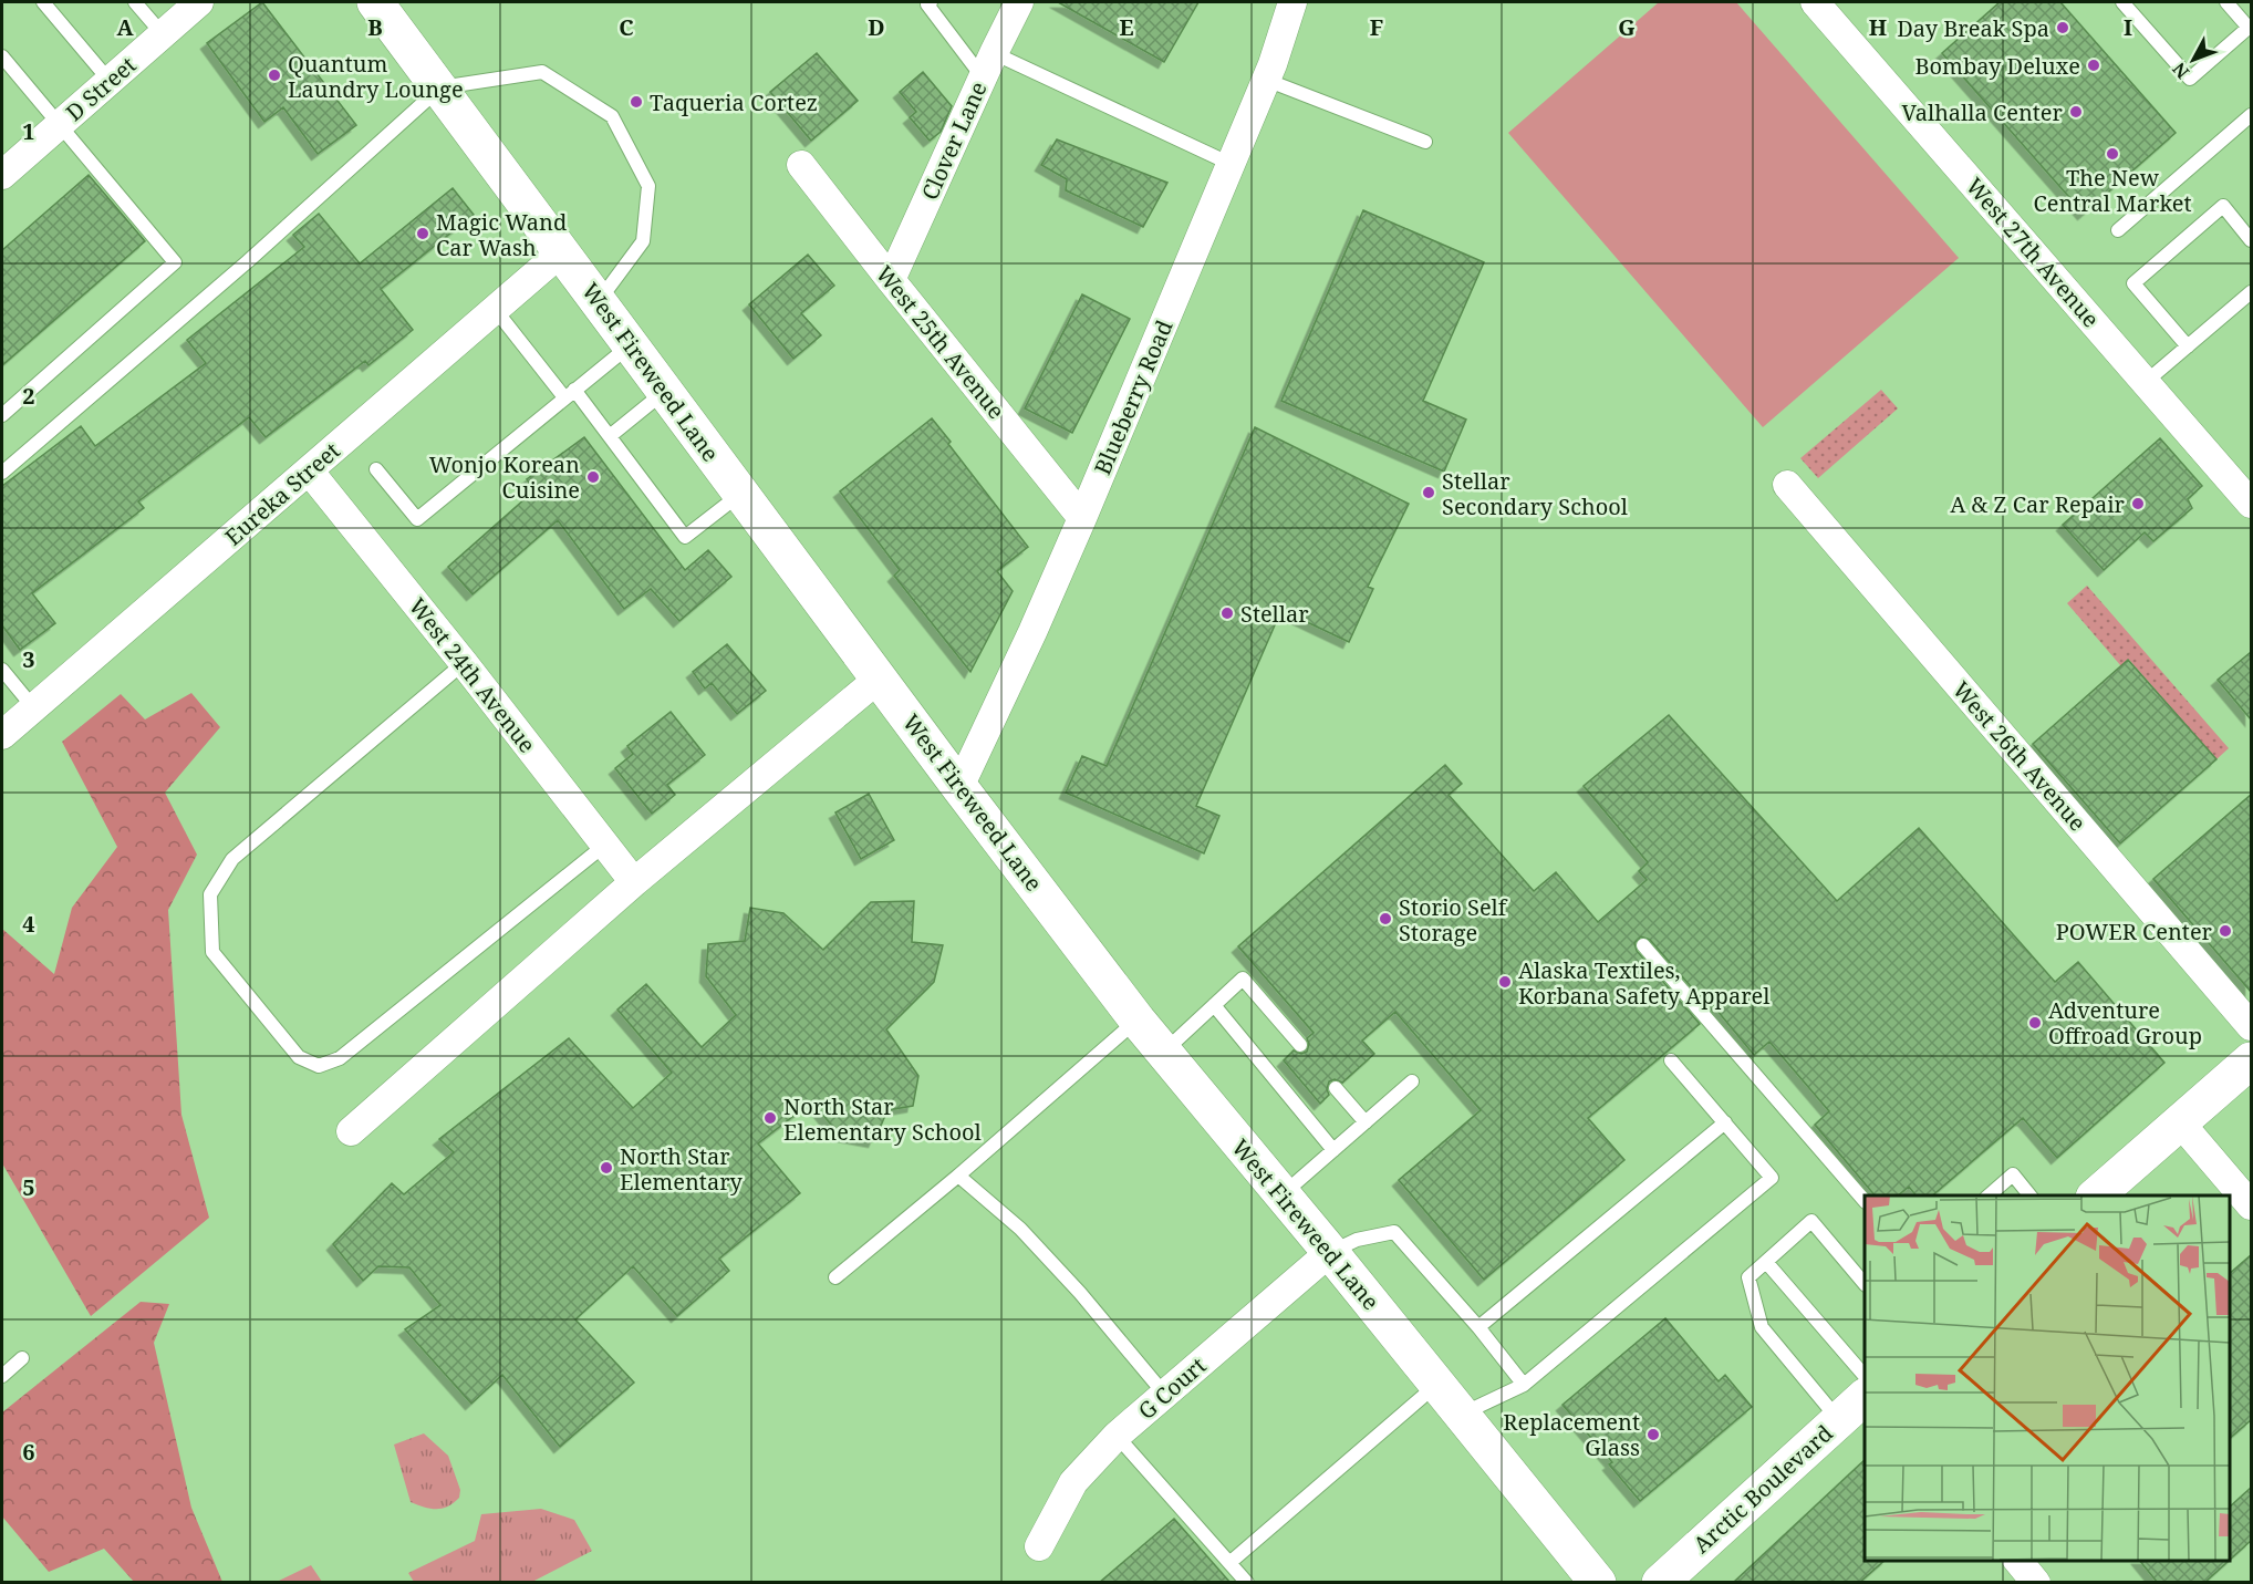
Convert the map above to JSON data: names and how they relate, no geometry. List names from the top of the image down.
{
  "streets": {
    "main road": ["West Fireweed Lane", "Arctic Boulevard"],
    "street": [
      "D Street",
      "Clover Lane",
      "West 27th Avenue",
      "West 25th Avenue",
      "Blueberry Road",
      "Eureka Street",
      "West 24th Avenue",
      "West 26th Avenue",
      "G Court"
    ]
  },
  "crossings": [
    ["Clover Lane", "West 25th Avenue"],
    ["West 25th Avenue", "Blueberry Road"],
    ["West Fireweed Lane", "Blueberry Road"],
    ["West Fireweed Lane", "Eureka Street"],
    ["West Fireweed Lane", "G Court"],
    ["Eureka Street", "West 24th Avenue"]
  ],
  "places": [
    "Day Break Spa",
    "Bombay Deluxe",
    "Quantum Laundry Lounge",
    "Taqueria Cortez",
    "Valhalla Center",
    "The New Central Market",
    "Magic Wand Car Wash",
    "Wonjo Korean Cuisine",
    "Stellar Secondary School",
    "A & Z Car Repair",
    "Stellar",
    "Storio Self Storage",
    "POWER Center",
    "Alaska Textiles, Korbana Safety Apparel",
    "Adventure Offroad Group",
    "North Star Elementary School",
    "North Star Elementary",
    "Replacement Glass"
  ],
  "north": "bottom left",
  "grid": {
    "columns": [
      "A",
      "B",
      "C",
      "D",
      "E",
      "F",
      "G",
      "H",
      "I"
    ],
    "rows": [
      "1",
      "2",
      "3",
      "4",
      "5",
      "6"
    ]
  }
}
